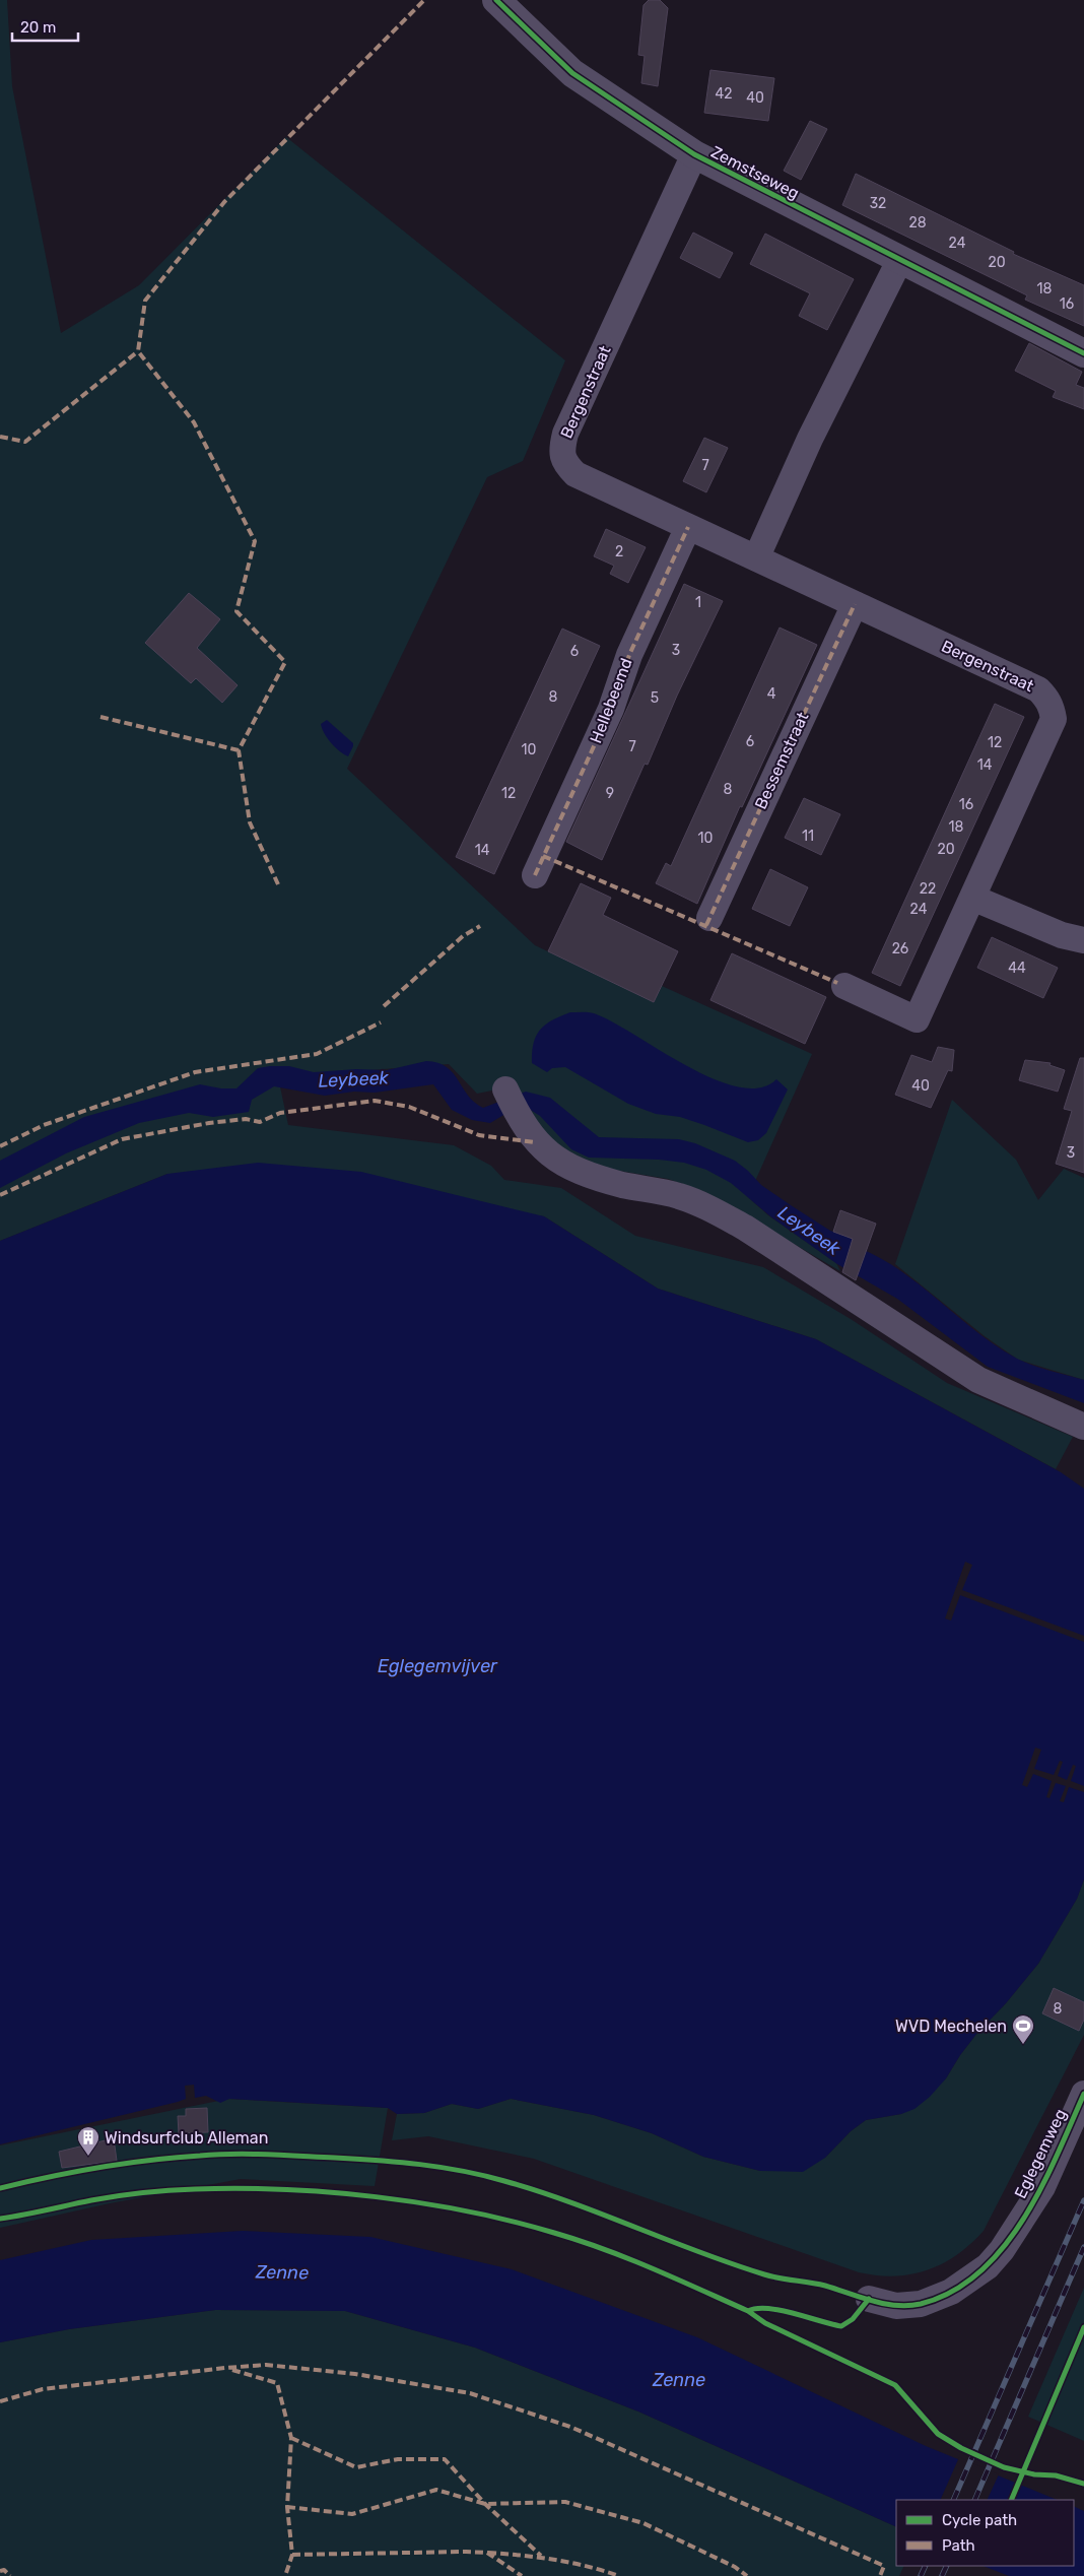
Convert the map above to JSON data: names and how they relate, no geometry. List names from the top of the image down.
{
  "streets": {
    "street": [
      "Zemstseweg",
      "Bergenstraat",
      "Hellebeemd",
      "Bessemstraat",
      "Eglegemweg"
    ]
  },
  "crossings": [
    ["Zemstseweg", "Bergenstraat"],
    ["Bergenstraat", "Hellebeemd"],
    ["Bergenstraat", "Bessemstraat"]
  ],
  "water": ["Leybeek", "Eglegemvijver", "Zenne"],
  "places": {
    "sports": ["WVD Mechelen"],
    "building": ["Windsurfclub Alleman"]
  },
  "house_numbers": [
    "42",
    "40",
    "32",
    "28",
    "24",
    "20",
    "18",
    "16",
    "7",
    "2",
    "1",
    "3",
    "6",
    "4",
    "8",
    "5",
    "6",
    "12",
    "7",
    "10",
    "14",
    "8",
    "12",
    "9",
    "16",
    "18",
    "11",
    "10",
    "20",
    "14",
    "22",
    "24",
    "26",
    "44",
    "40",
    "3",
    "8"
  ],
  "legend": ["Cycle path", "Path"],
  "scale_bar": "20 m"
}
